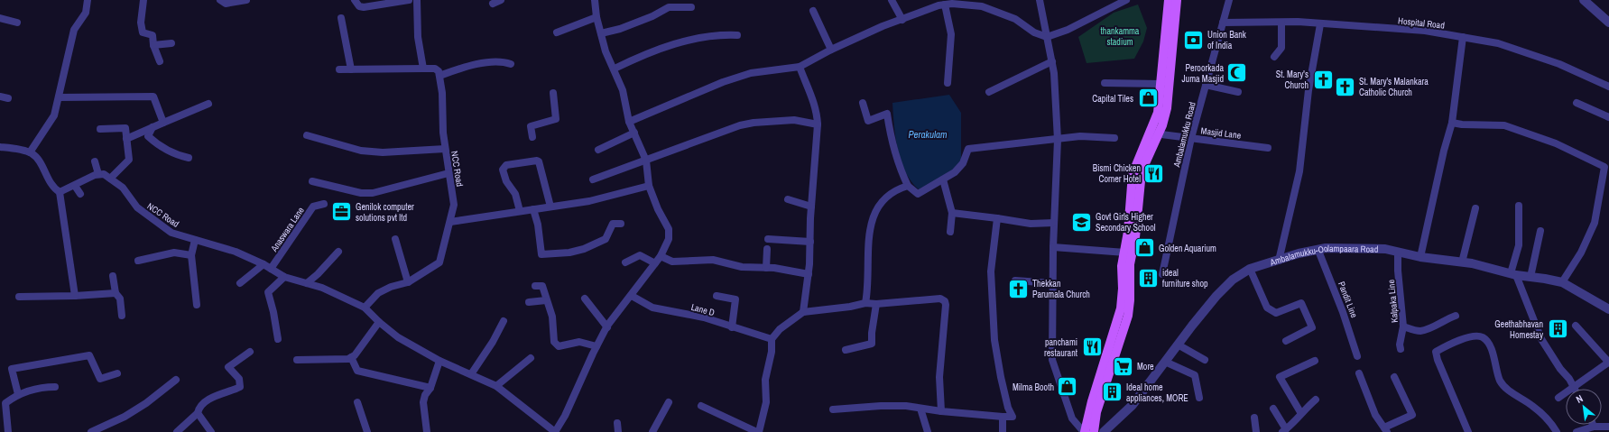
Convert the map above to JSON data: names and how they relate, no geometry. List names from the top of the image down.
{
  "streets": {
    "street": [
      "Hospital Road",
      "Masjid Lane",
      "Ambalamukku Road",
      "NCC Road",
      "Anaswara Lane",
      "Ambalamukku-Oolampaara Road",
      "Pandit Line",
      "Kalpaka Line",
      "Lane D"
    ]
  },
  "crossings": [
    ["Hospital Road", "Ambalamukku Road"],
    ["Masjid Lane", "Ambalamukku Road"],
    ["NCC Road", "Anaswara Lane"],
    ["Ambalamukku-Oolampaara Road", "Pandit Line"],
    ["Ambalamukku-Oolampaara Road", "Kalpaka Line"]
  ],
  "water": ["Perakulam"],
  "parks": ["thankamma stadium"],
  "places": {
    "bank": ["Union Bank of India"],
    "mosque": ["Peroorkada Juma Masjid"],
    "church": ["St. Mary's Church", "St. Mary's Malankara Catholic Church", "Thekkan Parumala Church"],
    "shop": ["Capital Tiles", "Golden Aquarium", "Milma Booth"],
    "restaurant": ["Bismi Chicken Corner Hotel", "panchami restaurant"],
    "office": ["Genilok computer solutions pvt ltd"],
    "school or university": ["Govt Girls Higher Secondary School"],
    "building": ["ideal furniture shop", "Geethabhavan Homestay", "Ideal home appliances, MORE"],
    "supermarket": ["More"]
  },
  "north": "top left"
}
